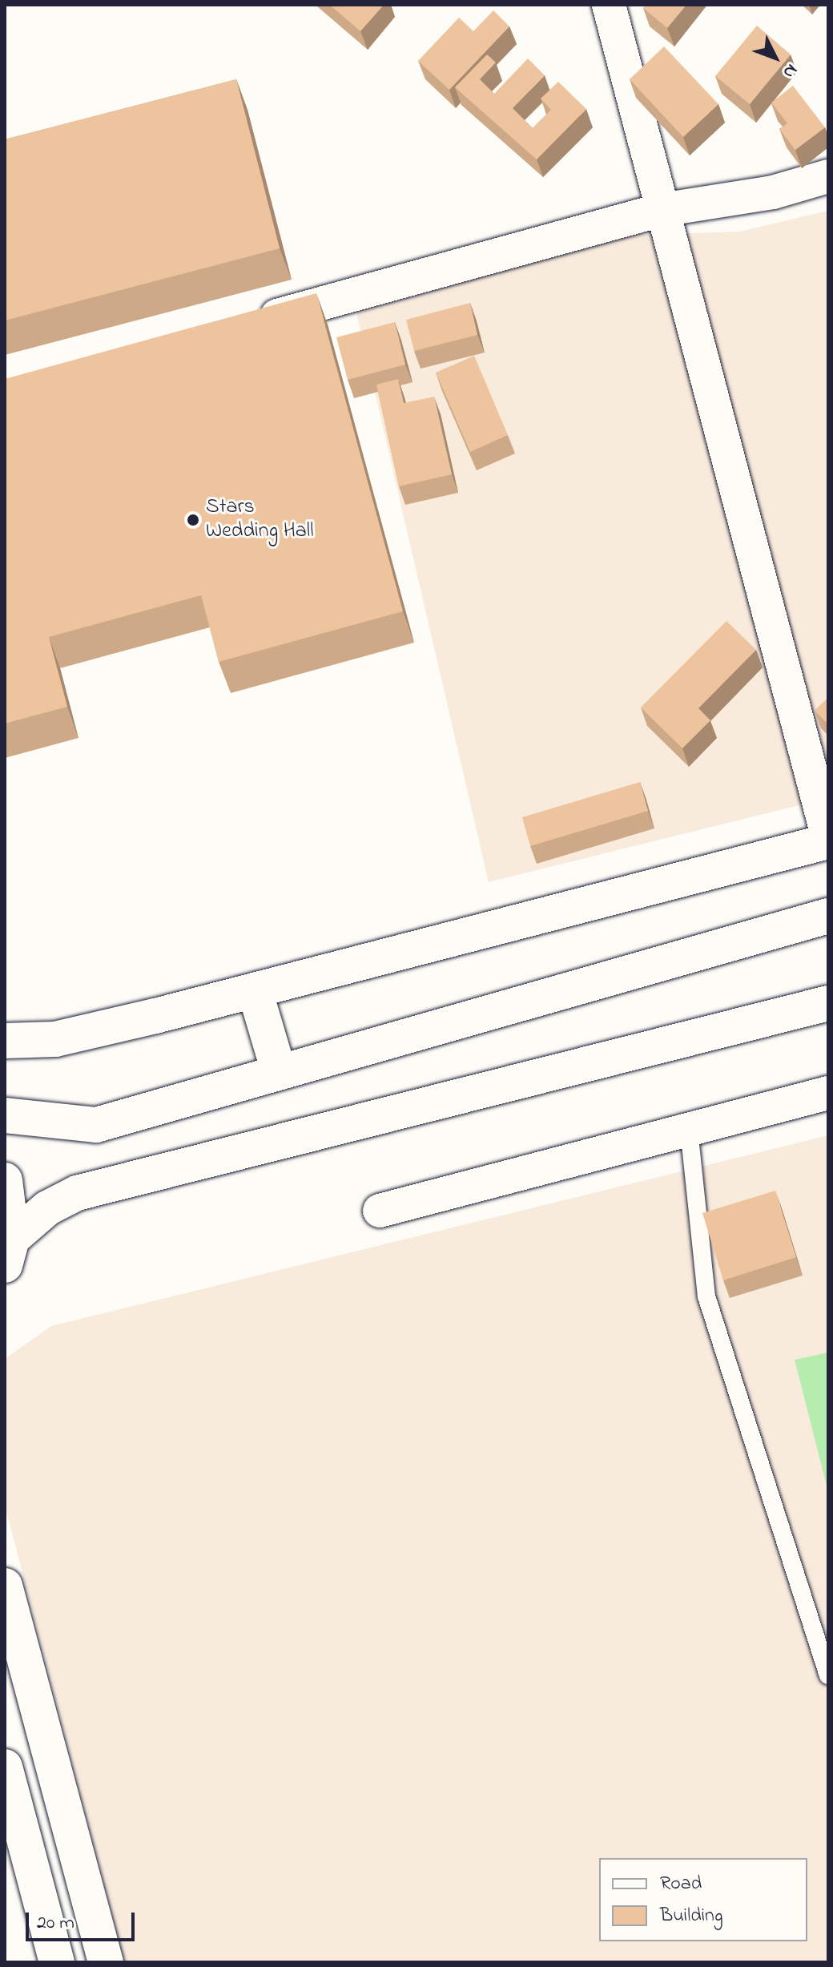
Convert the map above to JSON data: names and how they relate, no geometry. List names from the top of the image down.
{
  "places": ["Stars Wedding Hall"],
  "legend": ["Road", "Building"],
  "scale_bar": "20 m",
  "north": "bottom right"
}
